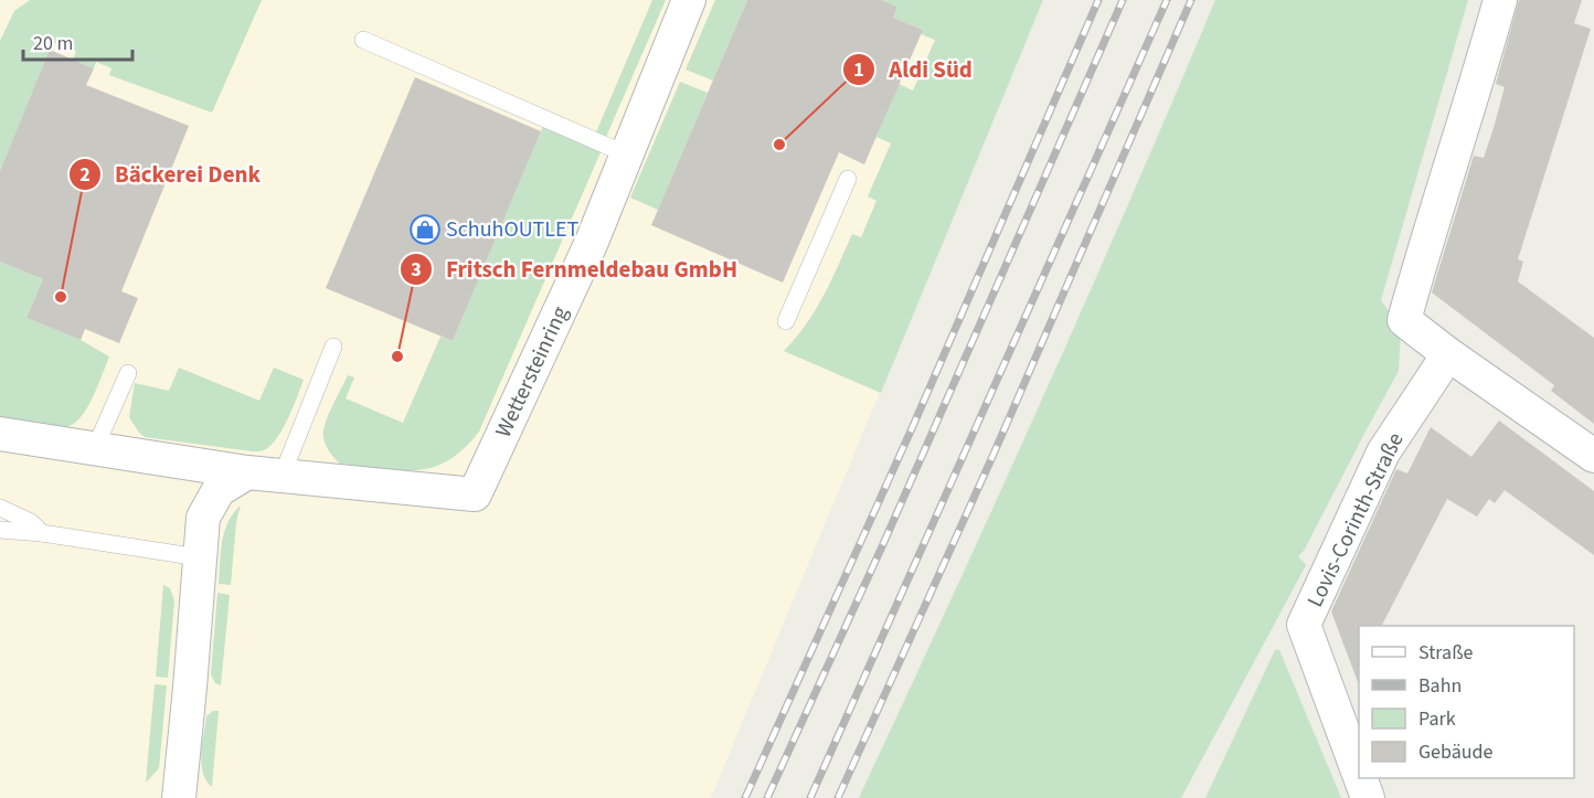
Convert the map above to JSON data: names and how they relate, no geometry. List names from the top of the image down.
{
  "streets": {
    "street": ["Wettersteinring", "Lovis-Corinth-Straße"]
  },
  "places": {
    "other": ["Aldi Süd", "Bäckerei Denk", "Fritsch Fernmeldebau GmbH"],
    "shop": ["SchuhOUTLET"]
  },
  "legend": [
    "Straße",
    "Bahn",
    "Park",
    "Gebäude"
  ],
  "scale_bar": "20 m"
}
